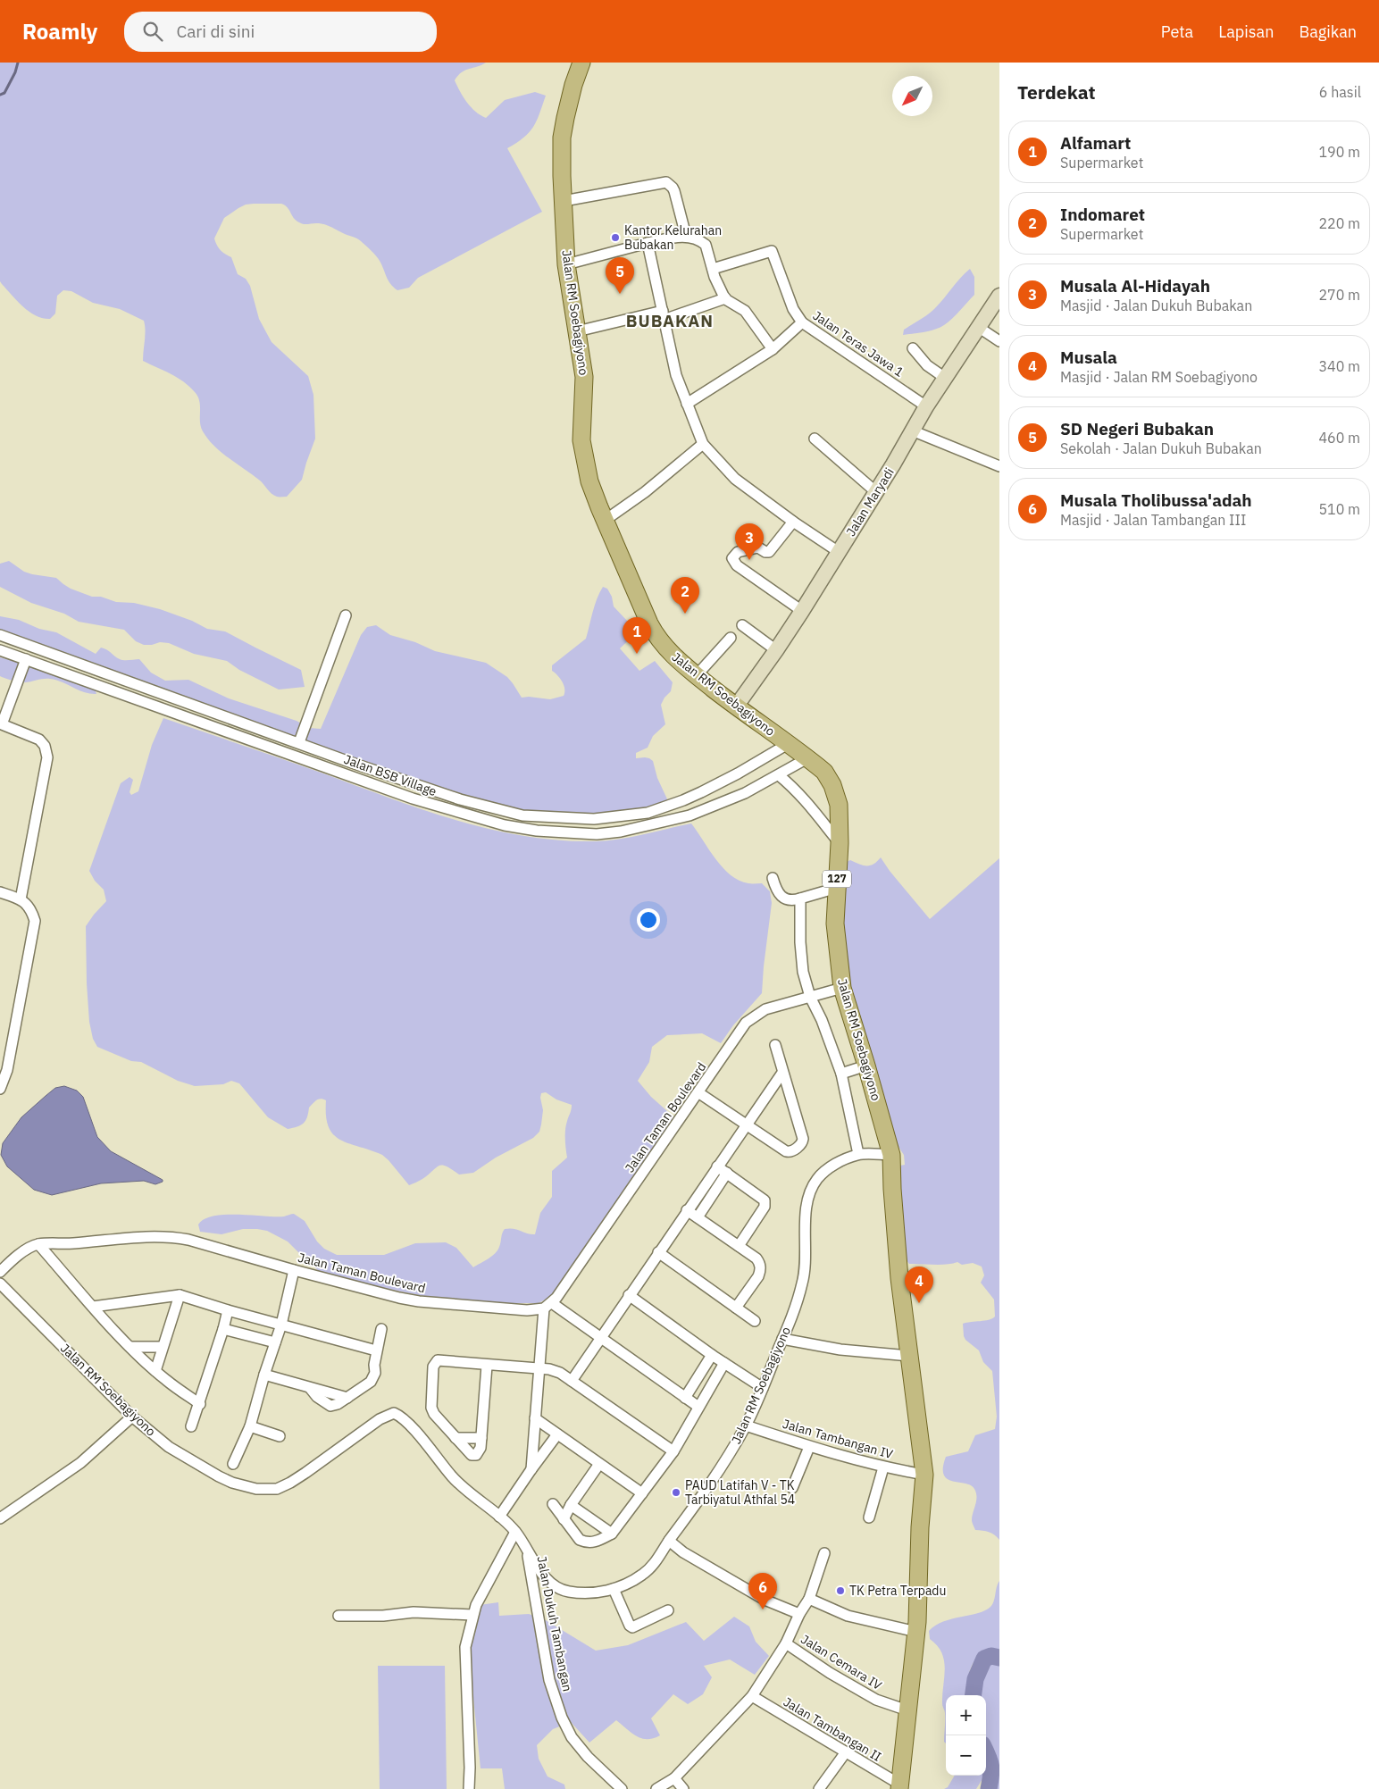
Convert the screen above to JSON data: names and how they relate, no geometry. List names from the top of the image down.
{
  "streets": {
    "main road": ["Jalan RM Soebagiyono", "127"],
    "street": [
      "Jalan Teras Jawa 1",
      "Jalan Maryadi",
      "Jalan BSB Village",
      "Jalan Taman Boulevard",
      "Jalan Tambangan IV",
      "Jalan Dukuh Tambangan",
      "Jalan Cemara IV",
      "Jalan Tambangan II"
    ]
  },
  "crossings": [
    ["Jalan RM Soebagiyono", "Jalan Maryadi"],
    ["Jalan RM Soebagiyono", "Jalan BSB Village"],
    ["Jalan RM Soebagiyono", "Jalan Taman Boulevard"],
    ["Jalan RM Soebagiyono", "Jalan Tambangan IV"],
    ["Jalan RM Soebagiyono", "Jalan Dukuh Tambangan"],
    ["Jalan RM Soebagiyono", "Jalan Cemara IV"],
    ["Jalan RM Soebagiyono", "Jalan Tambangan II"],
    ["Jalan Teras Jawa 1", "Jalan Maryadi"]
  ],
  "districts": ["BUBAKAN"],
  "places": ["Kantor Kelurahan Bubakan", "PAUD Latifah V - TK Tarbiyatul Athfal 54", "TK Petra Terpadu"],
  "north": "bottom left",
  "page": {
    "header": "Roamly",
    "search": "Cari di sini",
    "nav": ["Peta", "Lapisan", "Bagikan"],
    "heading": ["Terdekat", "6 hasil"],
    "list": [
      {
        "mark": "1",
        "name": "Alfamart",
        "note": "Supermarket",
        "value": "190 m"
      },
      {
        "mark": "2",
        "name": "Indomaret",
        "note": "Supermarket",
        "value": "220 m"
      },
      {
        "mark": "3",
        "name": "Musala Al-Hidayah",
        "note": "Masjid · Jalan Dukuh Bubakan",
        "value": "270 m"
      },
      {
        "mark": "4",
        "name": "Musala",
        "note": "Masjid · Jalan RM Soebagiyono",
        "value": "340 m"
      },
      {
        "mark": "5",
        "name": "SD Negeri Bubakan",
        "note": "Sekolah · Jalan Dukuh Bubakan",
        "value": "460 m"
      },
      {
        "mark": "6",
        "name": "Musala Tholibussa'adah",
        "note": "Masjid · Jalan Tambangan III",
        "value": "510 m"
      }
    ],
    "pins": [
      "5",
      "3",
      "2",
      "1",
      "4",
      "6"
    ],
    "map_buttons": ["+", "−"]
  }
}
